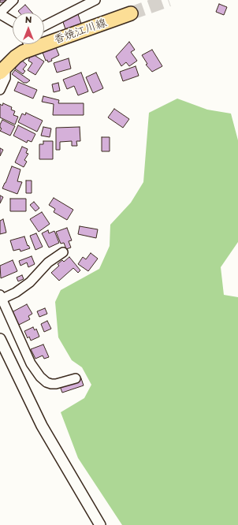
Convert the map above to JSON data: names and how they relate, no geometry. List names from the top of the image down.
{
  "streets": {
    "main road": ["香焼江川線"]
  },
  "north": "top"
}
